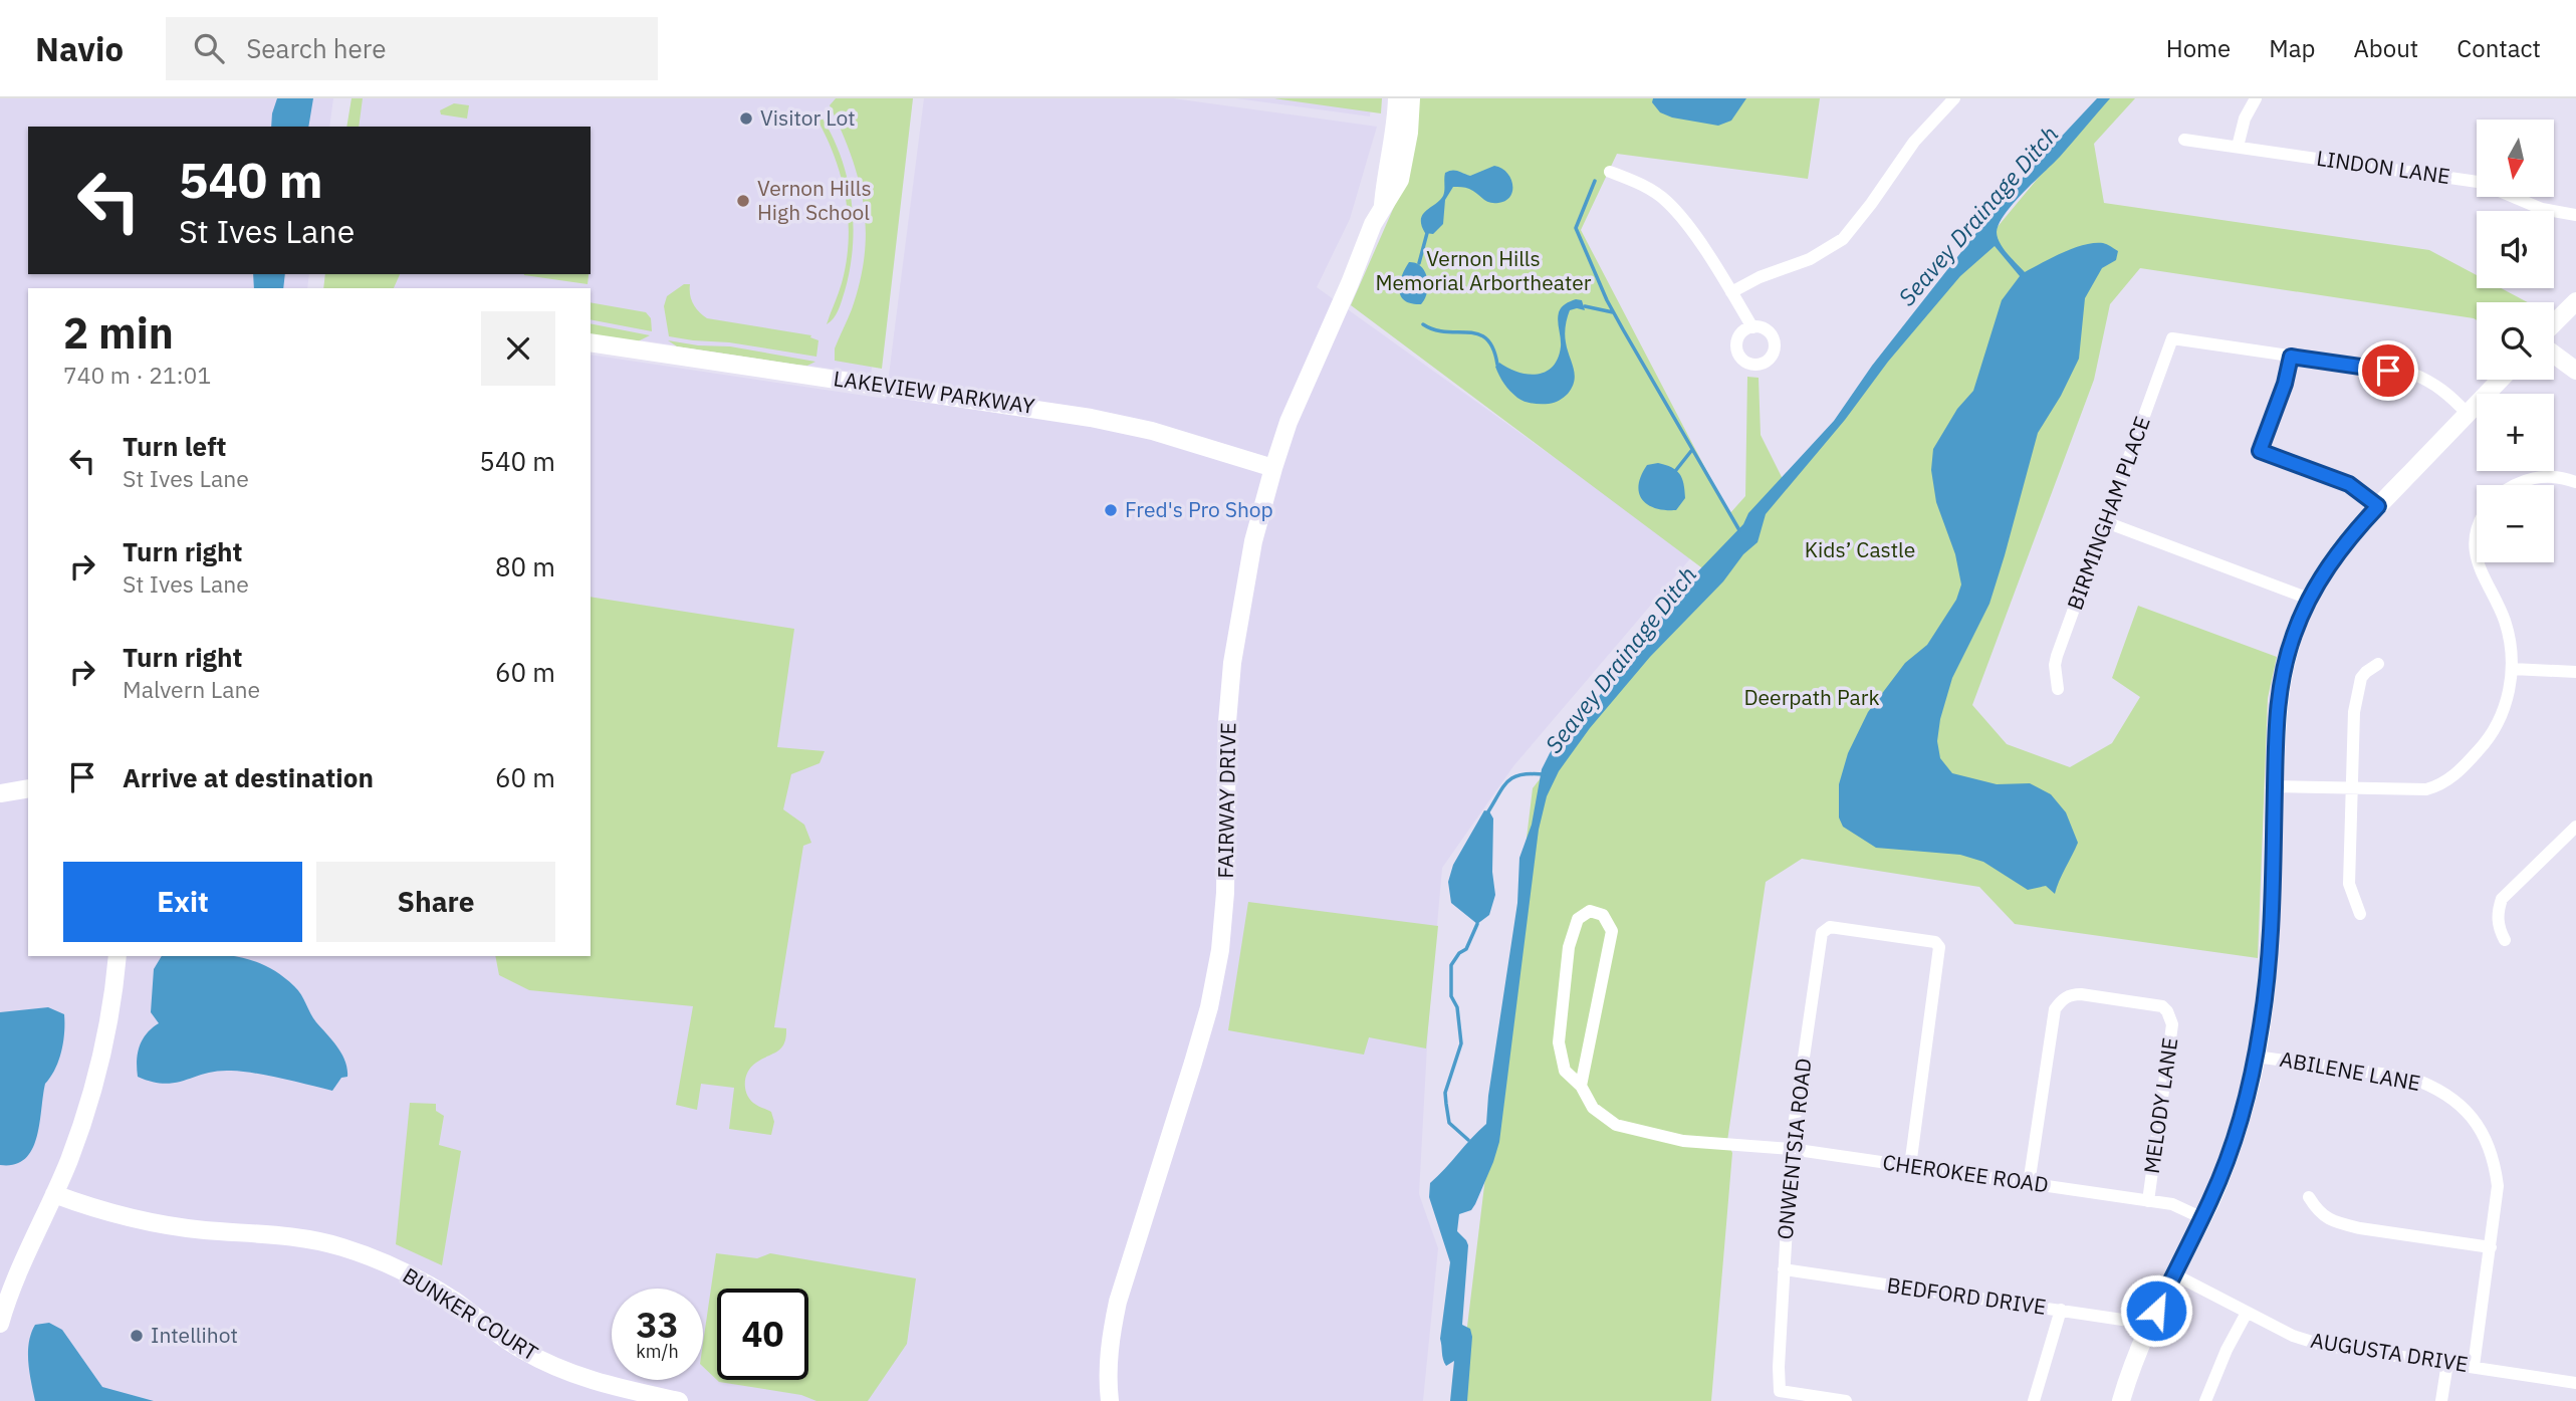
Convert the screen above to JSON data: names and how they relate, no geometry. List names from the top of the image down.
{
  "streets": {
    "street": [
      "LINDON LANE",
      "LAKEVIEW PARKWAY",
      "BIRMINGHAM PLACE",
      "FAIRWAY DRIVE",
      "ABILENE LANE",
      "MELODY LANE",
      "ONWENTSIA ROAD",
      "CHEROKEE ROAD",
      "BEDFORD DRIVE",
      "BUNKER COURT",
      "AUGUSTA DRIVE"
    ]
  },
  "crossings": [
    ["LAKEVIEW PARKWAY", "FAIRWAY DRIVE"],
    ["ABILENE LANE", "AUGUSTA DRIVE"],
    ["MELODY LANE", "CHEROKEE ROAD"],
    ["ONWENTSIA ROAD", "CHEROKEE ROAD"],
    ["ONWENTSIA ROAD", "BEDFORD DRIVE"]
  ],
  "water": ["Seavey Drainage Ditch"],
  "parks": ["Vernon Hills Memorial Arbortheater", "Kids’ Castle", "Deerpath Park"],
  "places": [
    "Visitor Lot",
    "Vernon Hills High School",
    "Fred's Pro Shop",
    "Intellihot"
  ],
  "north": "bottom",
  "page": {
    "header": "Navio",
    "search": "Search here",
    "nav": [
      "Home",
      "Map",
      "About",
      "Contact"
    ],
    "map_buttons": ["+", "−"],
    "turn": ["540 m", "St Ives Lane"],
    "heading": ["2 min", "740 m · 21:01"],
    "list": [
      {
        "name": "Turn left",
        "note": "St Ives Lane",
        "value": "540 m"
      },
      {
        "name": "Turn right",
        "note": "St Ives Lane",
        "value": "80 m"
      },
      {
        "name": "Turn right",
        "note": "Malvern Lane",
        "value": "60 m"
      },
      {
        "name": "Arrive at destination",
        "value": "60 m"
      }
    ],
    "buttons": ["Exit", "Share"],
    "speed": "33 km/h",
    "limit": "40"
  }
}
